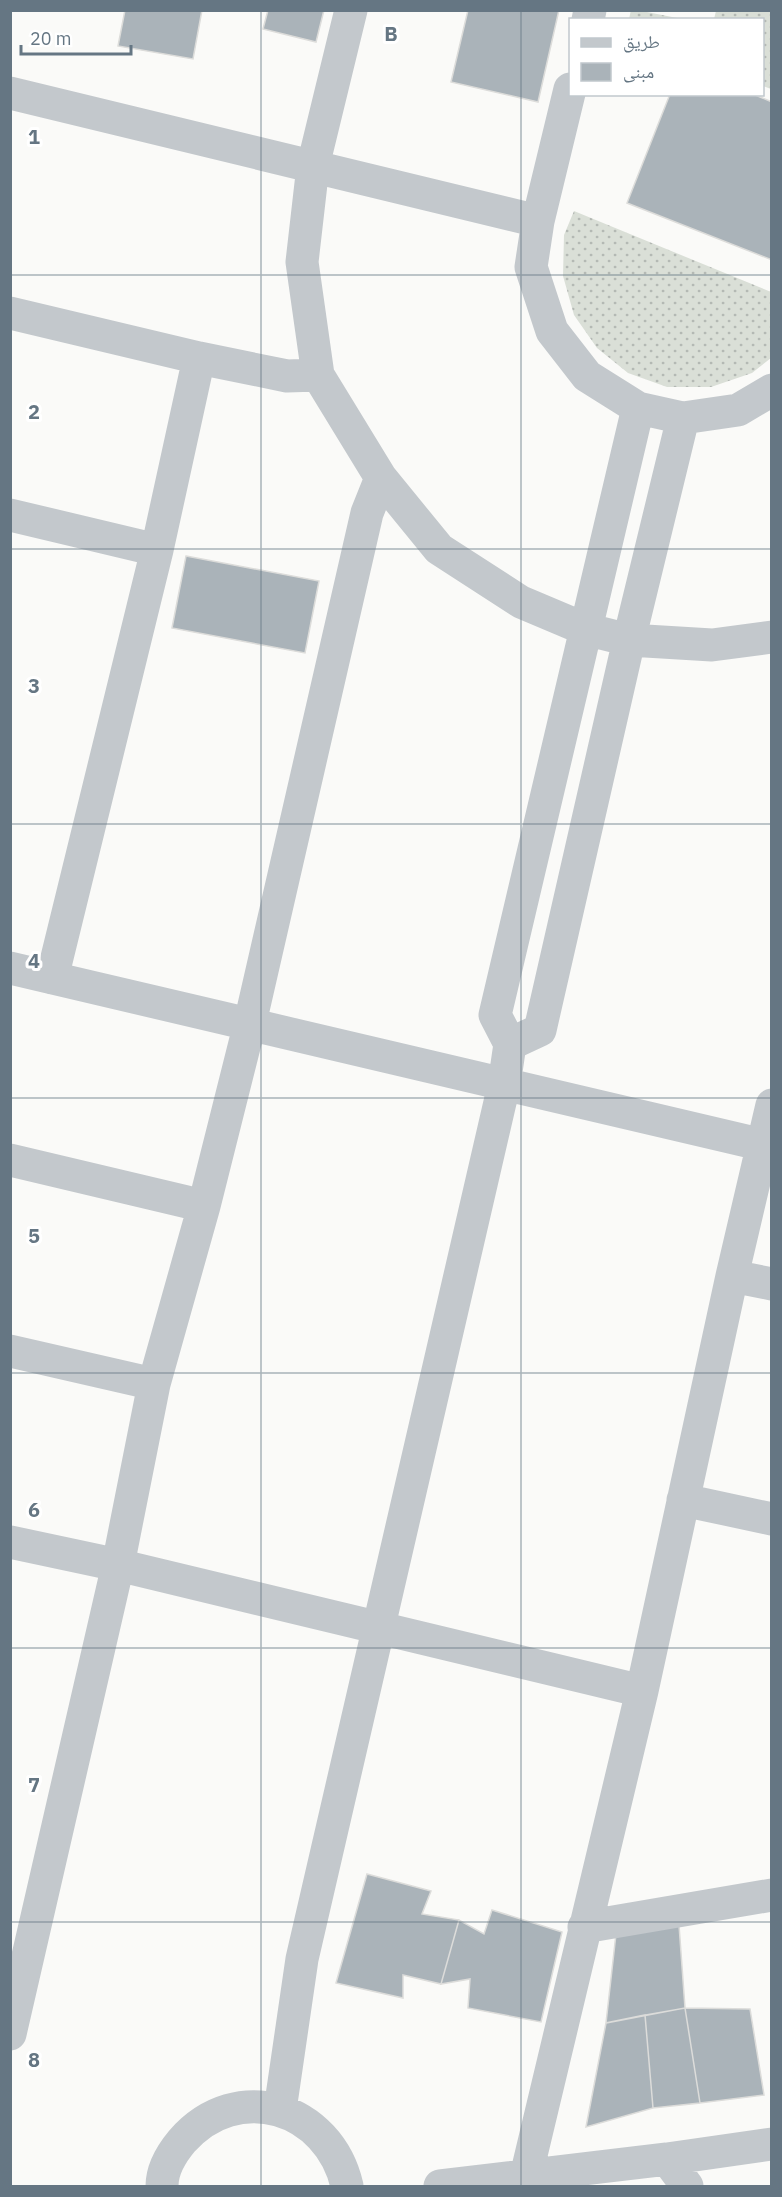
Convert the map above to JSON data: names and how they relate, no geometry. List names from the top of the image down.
{
  "legend": ["طريق", "مبنى"],
  "scale_bar": "20 m",
  "grid": {
    "columns": ["B"],
    "rows": [
      "1",
      "2",
      "3",
      "4",
      "5",
      "6",
      "7",
      "8"
    ]
  }
}
